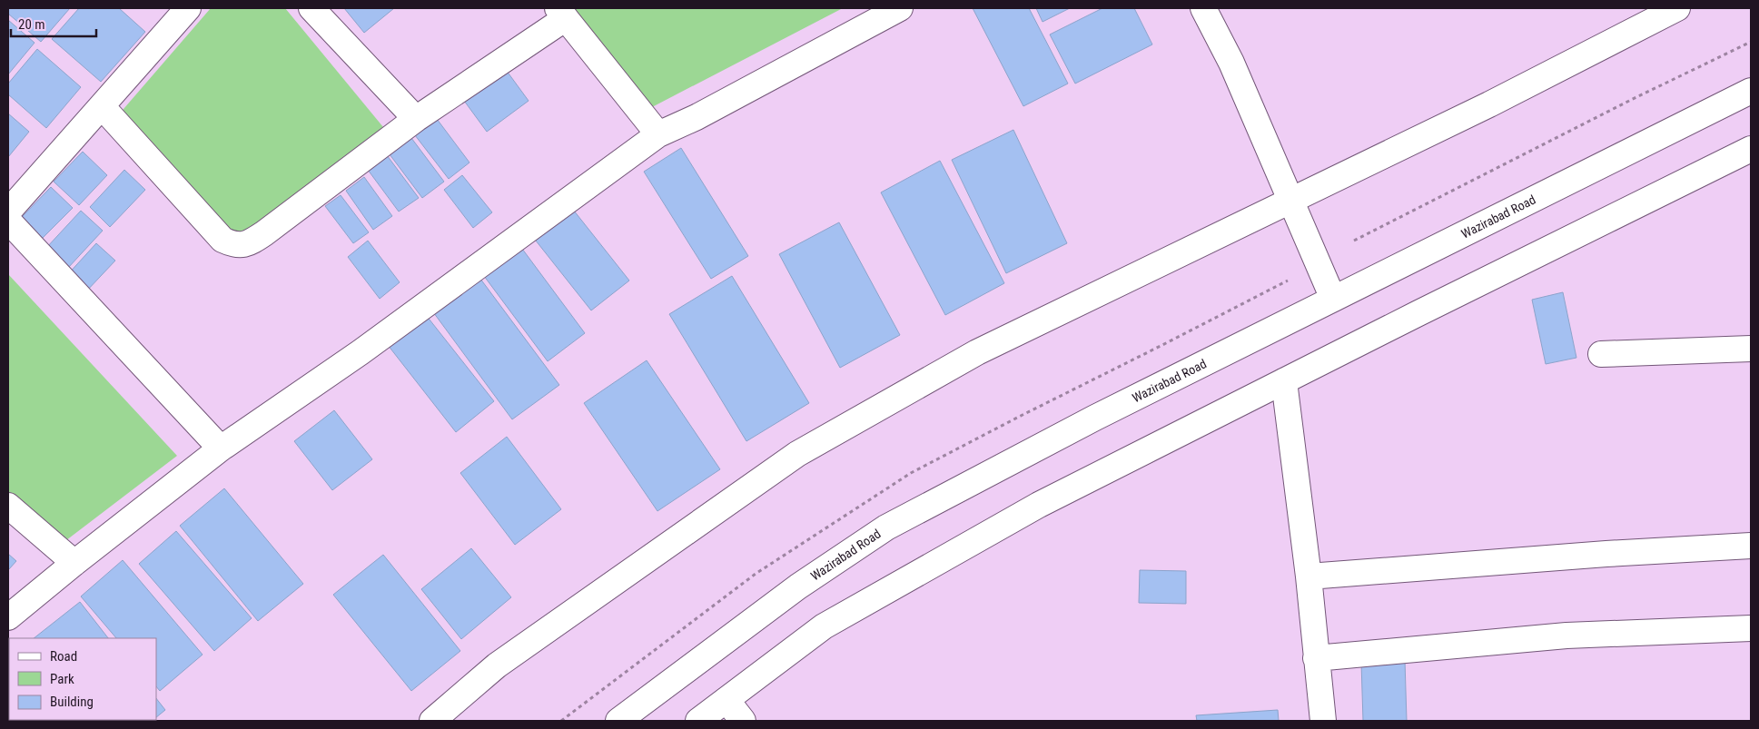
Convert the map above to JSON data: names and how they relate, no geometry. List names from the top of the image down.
{
  "streets": {
    "main road": ["Wazirabad Road"]
  },
  "legend": ["Road", "Park", "Building"],
  "scale_bar": "20 m"
}
